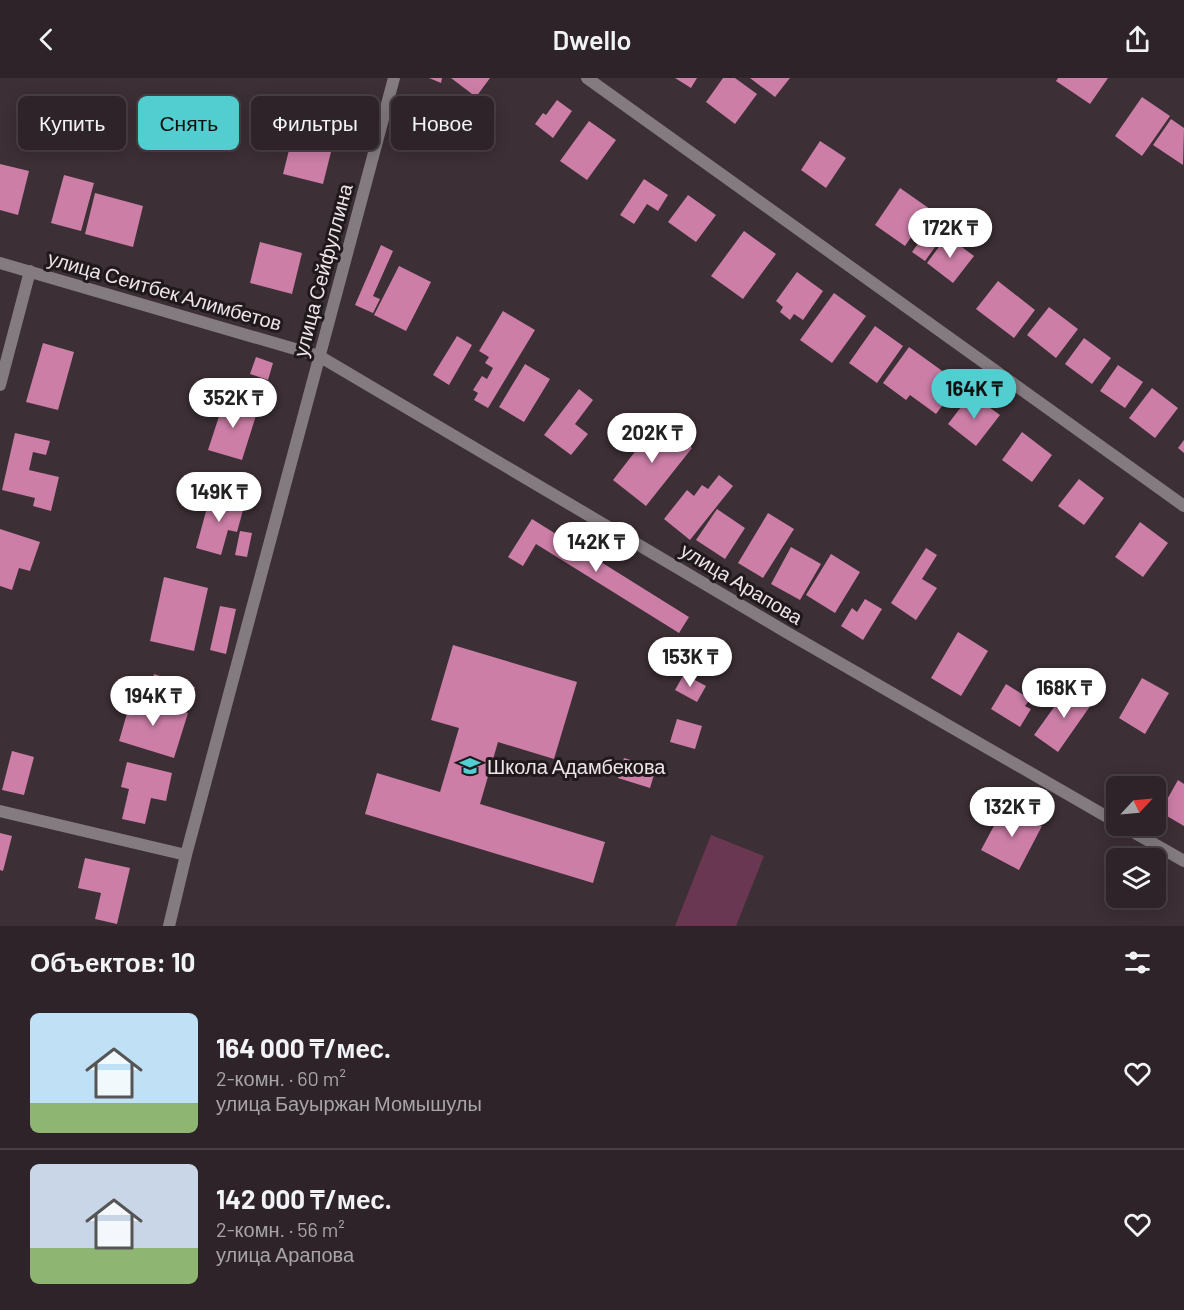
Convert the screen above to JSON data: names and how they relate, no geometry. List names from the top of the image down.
{
  "streets": {
    "street": ["улица Сейфуллина", "улица Сеитбек Алимбетов", "улица Арапова"]
  },
  "crossings": [
    ["улица Сейфуллина", "улица Сеитбек Алимбетов"],
    ["улица Сейфуллина", "улица Арапова"],
    ["улица Сеитбек Алимбетов", "улица Арапова"]
  ],
  "places": {
    "school or university": ["Школа Адамбекова"]
  },
  "north": "top right",
  "page": {
    "header": "Dwello",
    "chip": [
      "Купить",
      "Снять",
      "Фильтры",
      "Новое"
    ],
    "price": [
      "172K ₸",
      "164K ₸",
      "352K ₸",
      "202K ₸",
      "149K ₸",
      "142K ₸",
      "153K ₸",
      "168K ₸",
      "194K ₸",
      "132K ₸"
    ],
    "heading": "Объектов: 10",
    "list": [
      {
        "name": "164 000 ₸/мес.",
        "note": "2-комн. · 60 m² · улица Бауыржан Момышулы"
      },
      {
        "name": "142 000 ₸/мес.",
        "note": "2-комн. · 56 m² · улица Арапова"
      }
    ]
  }
}
